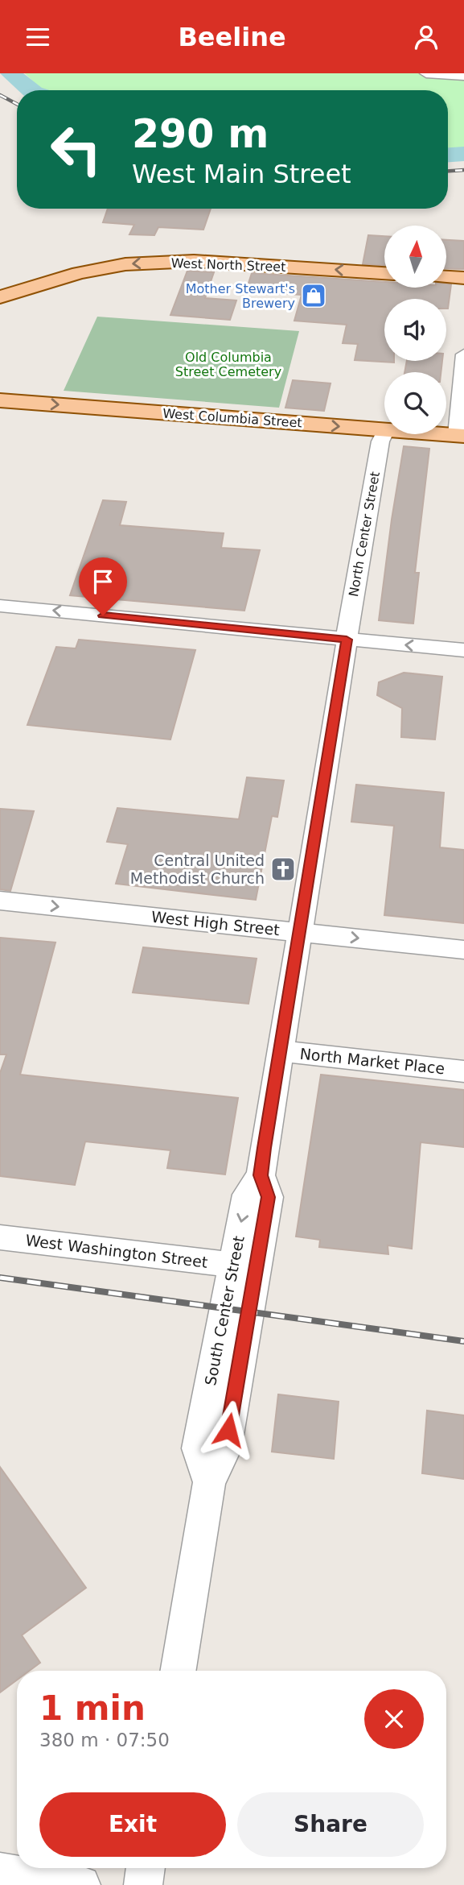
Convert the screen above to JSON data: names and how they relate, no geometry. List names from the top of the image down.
{
  "streets": {
    "main road": ["West North Street", "West Columbia Street"],
    "street": [
      "North Center Street",
      "West High Street",
      "North Market Place",
      "West Washington Street",
      "South Center Street"
    ]
  },
  "crossings": [
    ["North Center Street", "South Center Street"],
    ["West High Street", "South Center Street"],
    ["North Market Place", "South Center Street"],
    ["West Washington Street", "South Center Street"]
  ],
  "one_way": ["West North Street", "West Columbia Street", "West High Street"],
  "parks": ["Old Columbia Street Cemetery"],
  "places": {
    "shop": ["Mother Stewart's Brewery"],
    "church": ["Central United Methodist Church"]
  },
  "north": "top",
  "page": {
    "header": "Beeline",
    "turn": ["290 m", "West Main Street"],
    "heading": ["1 min", "380 m · 07:50"],
    "buttons": ["Exit", "Share"]
  }
}
